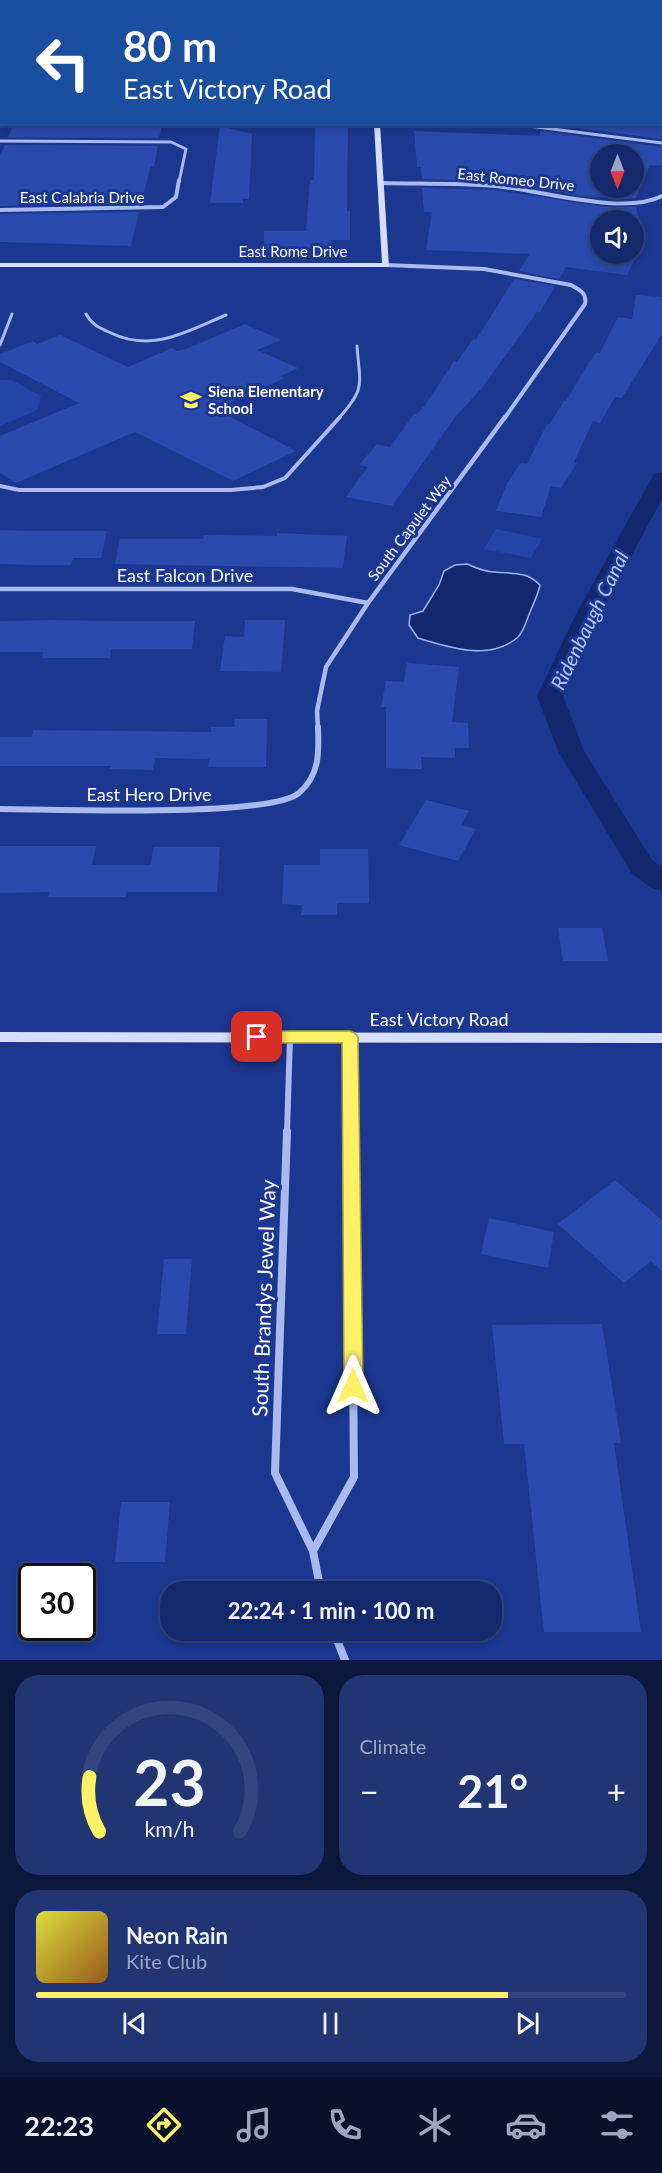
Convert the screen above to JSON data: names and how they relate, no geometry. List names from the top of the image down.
{
  "streets": {
    "street": [
      "East Romeo Drive",
      "East Calabria Drive",
      "East Rome Drive",
      "South Capulet Way",
      "East Falcon Drive",
      "East Hero Drive",
      "East Victory Road",
      "South Brandys Jewel Way"
    ]
  },
  "crossings": [
    ["East Rome Drive", "South Capulet Way"],
    ["South Capulet Way", "East Falcon Drive"],
    ["South Capulet Way", "East Hero Drive"],
    ["East Victory Road", "South Brandys Jewel Way"]
  ],
  "water": ["Ridenbaugh Canal"],
  "places": {
    "school or university": ["Siena Elementary School"]
  },
  "north": "bottom",
  "page": {
    "turn": ["80 m", "East Victory Road"],
    "limit": "30",
    "trip": "22:24 · 1 min · 100 m",
    "tile": "Climate",
    "heat": ["−", "21°", "+"],
    "song": ["Neon Rain", "Kite Club"],
    "tabs": "22:23",
    "gauge": ["23", "km/h"]
  }
}
